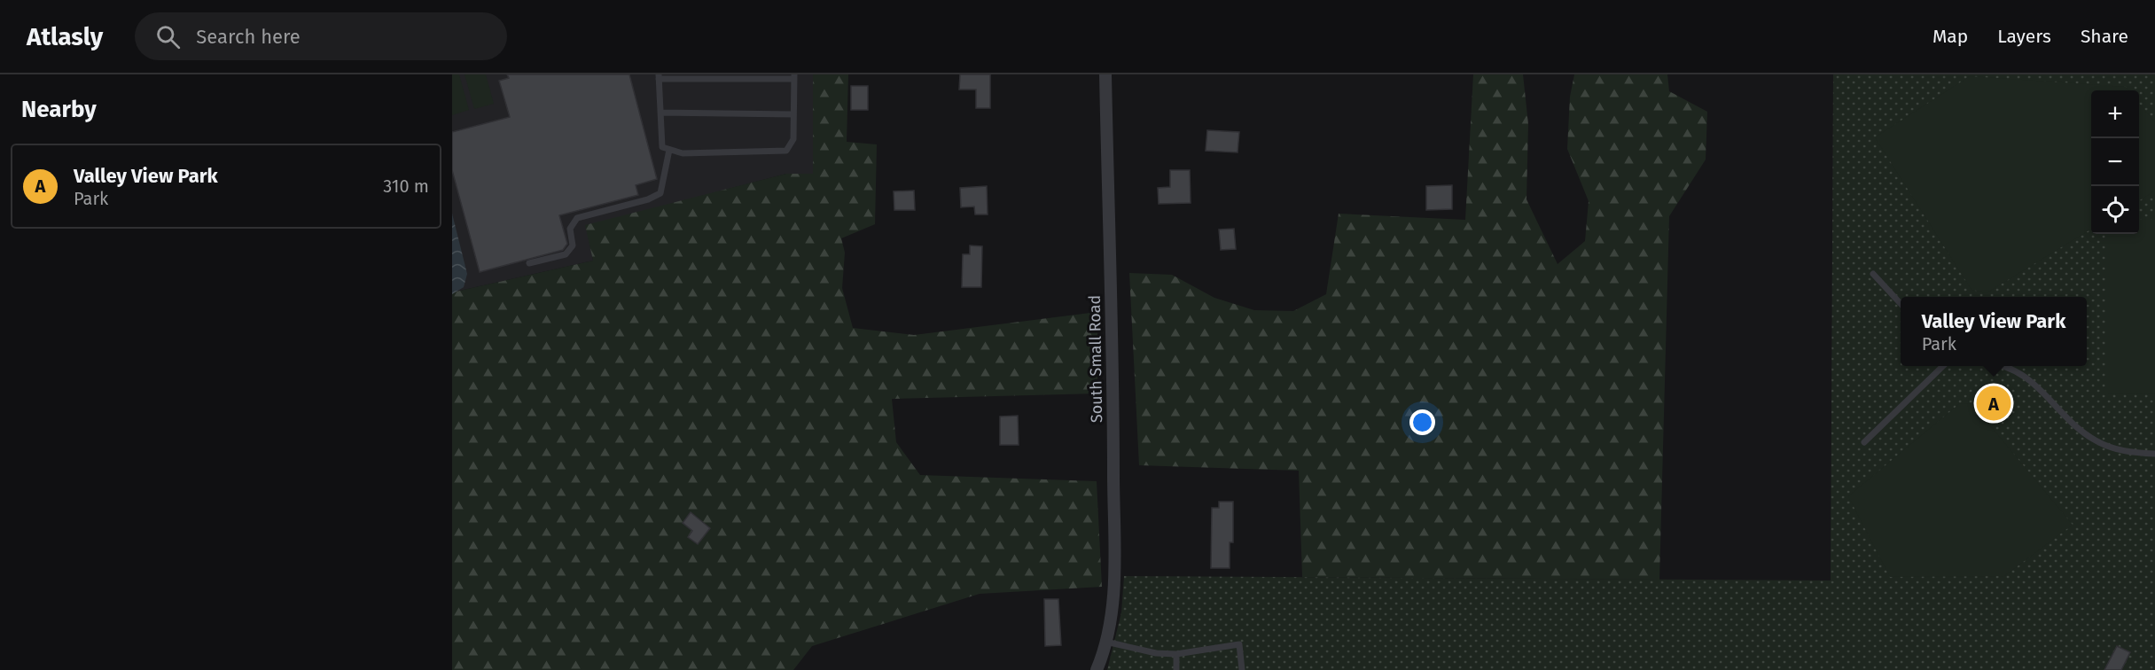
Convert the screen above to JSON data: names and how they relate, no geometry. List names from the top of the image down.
{
  "streets": {
    "street": ["South Small Road"]
  },
  "page": {
    "header": "Atlasly",
    "search": "Search here",
    "nav": ["Map", "Layers", "Share"],
    "heading": "Nearby",
    "map_buttons": ["+", "−"],
    "list": [
      {
        "mark": "A",
        "name": "Valley View Park",
        "note": "Park",
        "value": "310 m"
      }
    ],
    "popup": ["Valley View Park", "Park"],
    "pins": "A"
  }
}
